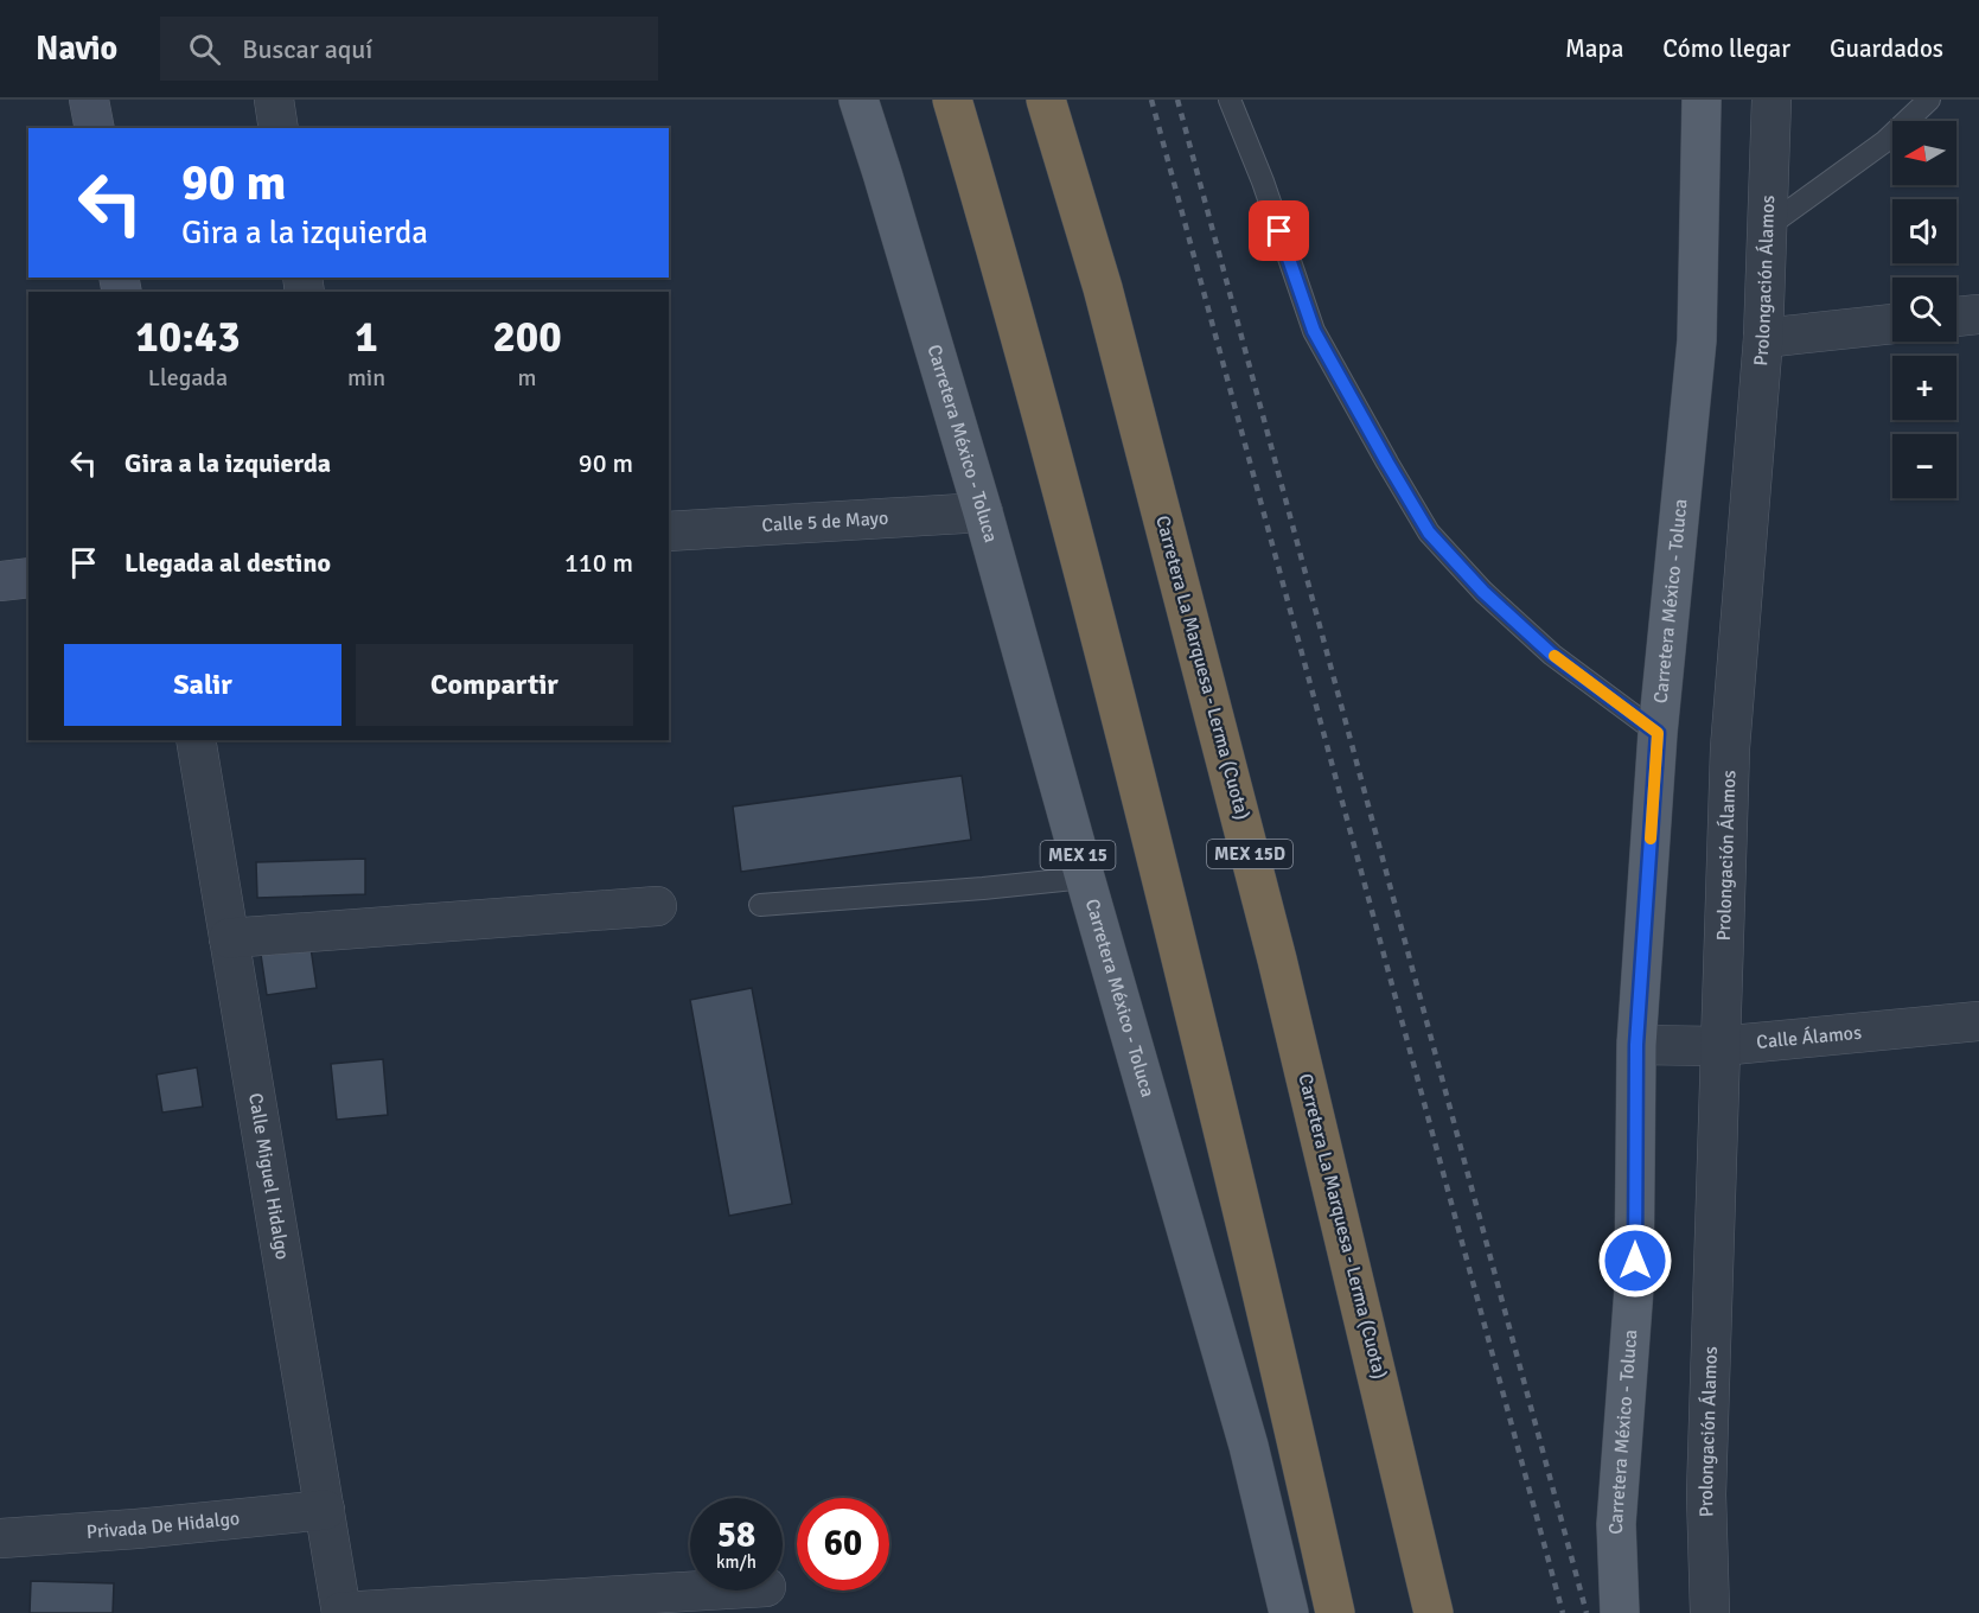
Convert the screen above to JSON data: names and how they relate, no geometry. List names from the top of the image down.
{
  "streets": {
    "highway": ["Carretera La Marquesa - Lerma (Cuota)", "MEX 15D"],
    "main road": ["Carretera México - Toluca", "MEX 15"],
    "street": [
      "Prolongación Álamos",
      "Calle 5 de Mayo",
      "Calle Álamos",
      "Calle Miguel Hidalgo",
      "Privada De Hidalgo"
    ]
  },
  "crossings": [
    ["Prolongación Álamos", "Calle Álamos"],
    ["Carretera México - Toluca", "Calle 5 de Mayo"],
    ["Carretera México - Toluca", "Calle Álamos"],
    ["Calle Miguel Hidalgo", "Privada De Hidalgo"]
  ],
  "north": "left",
  "page": {
    "header": "Navio",
    "search": "Buscar aquí",
    "nav": ["Mapa", "Cómo llegar", "Guardados"],
    "map_buttons": ["+", "−"],
    "turn": ["90 m", "Gira a la izquierda"],
    "eta": [
      "10:43",
      "Llegada",
      "1",
      "min",
      "200",
      "m"
    ],
    "list": [
      {
        "name": "Gira a la izquierda",
        "value": "90 m"
      },
      {
        "name": "Llegada al destino",
        "value": "110 m"
      }
    ],
    "buttons": ["Salir", "Compartir"],
    "speed": "58 km/h",
    "limit": "60"
  }
}
